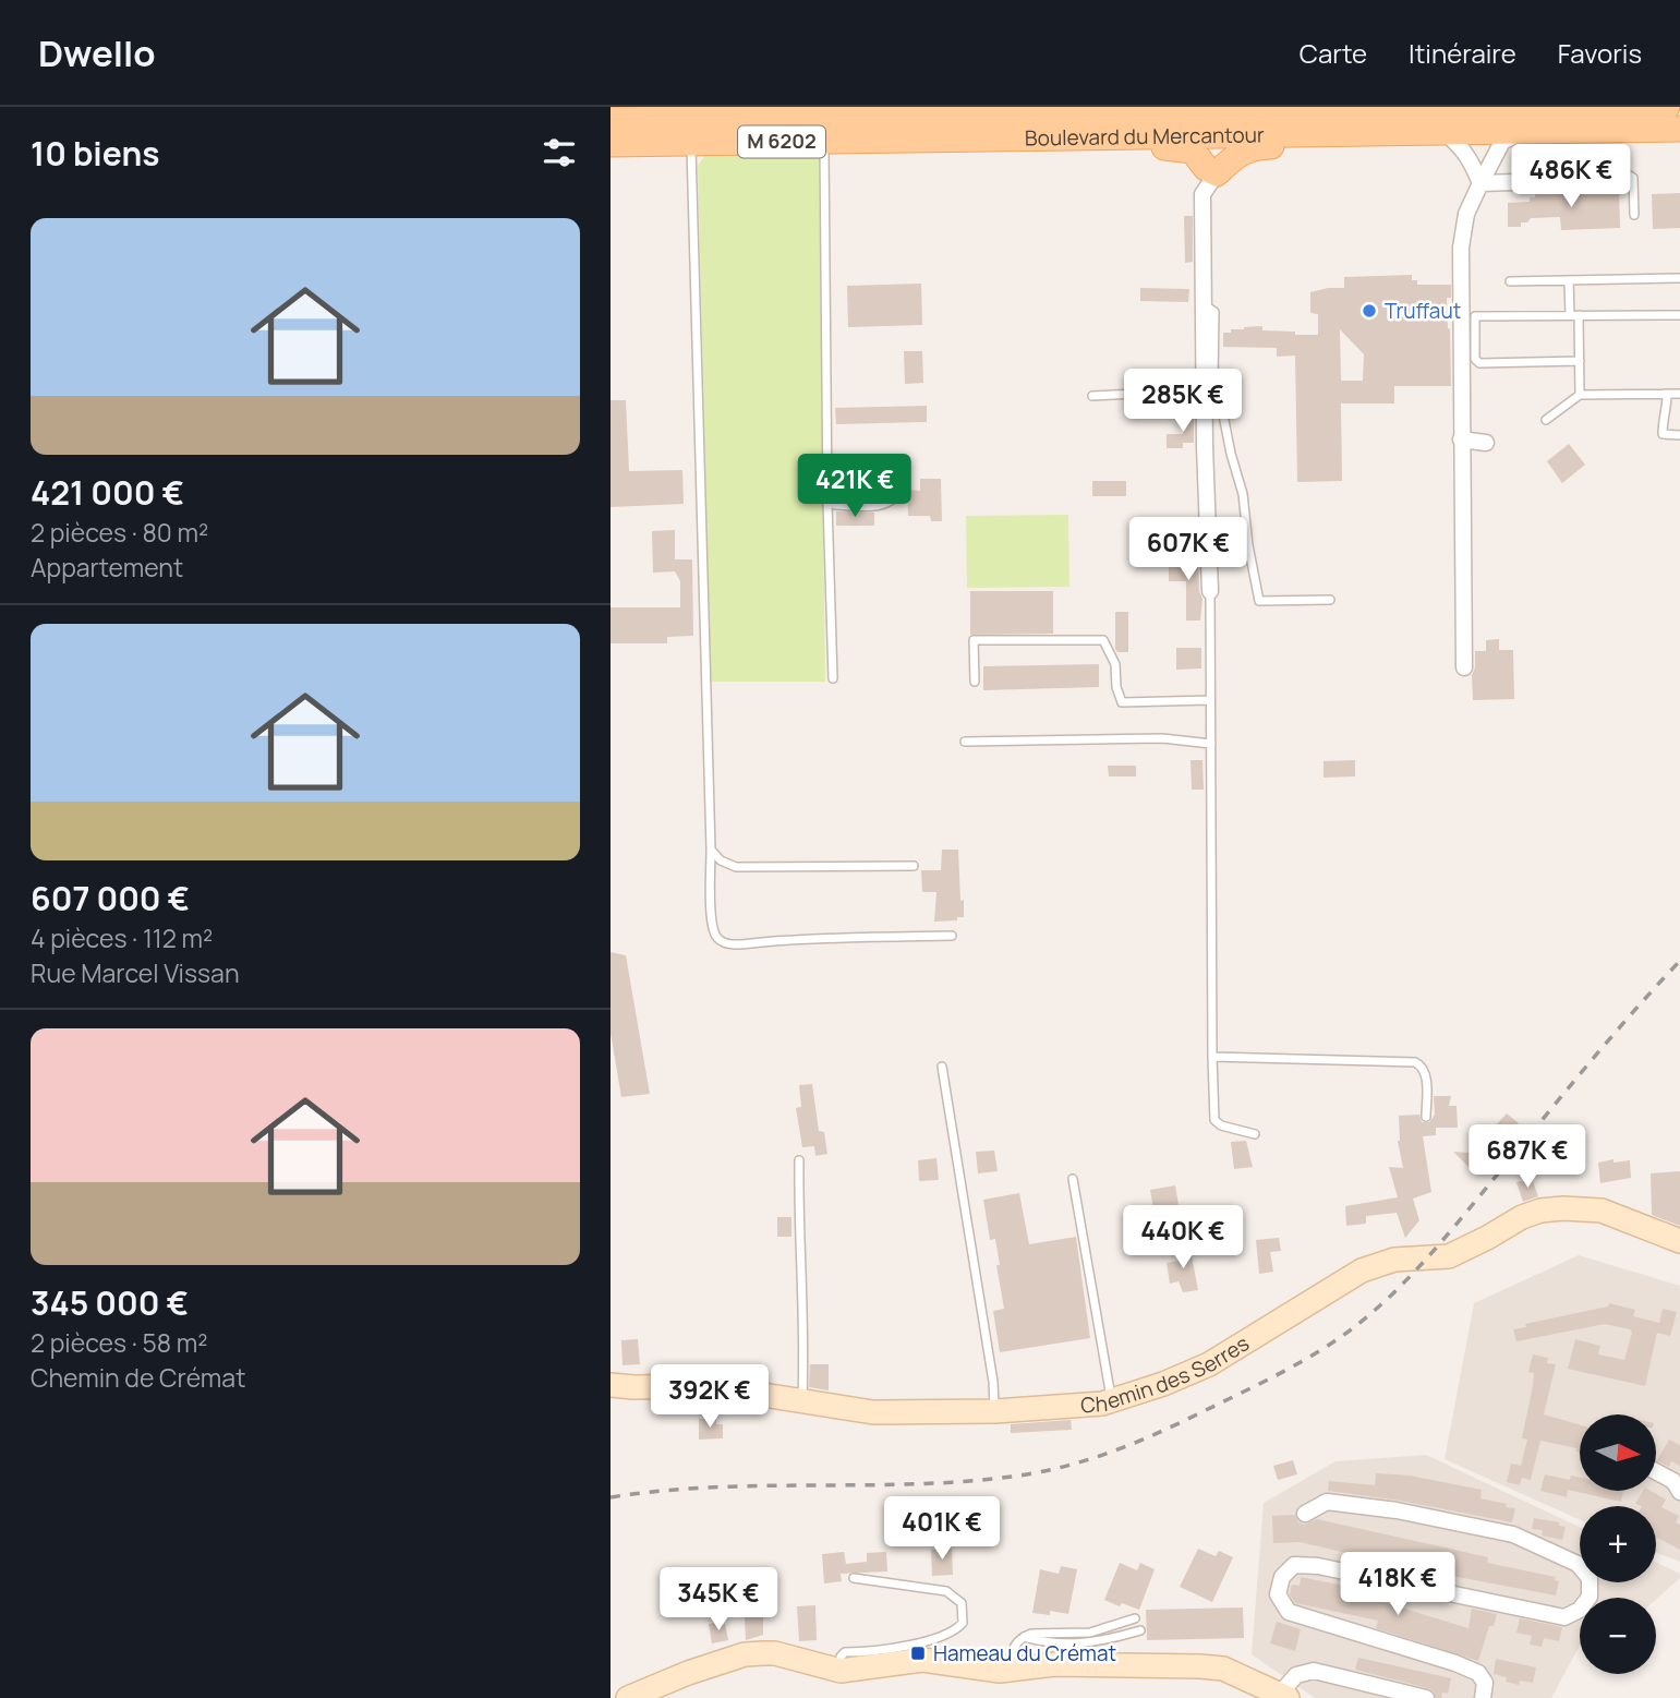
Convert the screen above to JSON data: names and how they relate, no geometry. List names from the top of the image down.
{
  "streets": {
    "main road": ["Boulevard du Mercantour", "M 6202"],
    "street": ["Chemin des Serres"]
  },
  "places": {
    "other": ["Truffaut"],
    "transit": ["Hameau du Crémat"]
  },
  "north": "right",
  "page": {
    "header": "Dwello",
    "nav": ["Carte", "Itinéraire", "Favoris"],
    "heading": "10 biens",
    "price": [
      "486K €",
      "285K €",
      "421K €",
      "607K €",
      "687K €",
      "440K €",
      "392K €",
      "401K €",
      "418K €",
      "345K €"
    ],
    "list": [
      {
        "name": "421 000 €",
        "note": "2 pièces · 80 m² · Appartement"
      },
      {
        "name": "607 000 €",
        "note": "4 pièces · 112 m² · Rue Marcel Vissan"
      },
      {
        "name": "345 000 €",
        "note": "2 pièces · 58 m² · Chemin de Crémat"
      }
    ],
    "map_buttons": ["+", "−"]
  }
}
